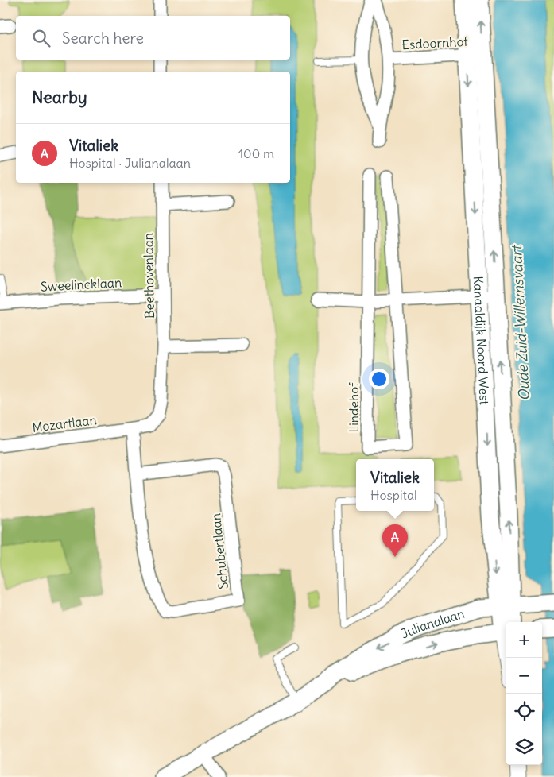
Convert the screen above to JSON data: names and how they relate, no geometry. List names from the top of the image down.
{
  "streets": {
    "main road": ["Kanaaldijk Noord West", "Julianalaan"],
    "street": [
      "Esdoornhof",
      "Beethovenlaan",
      "Sweelincklaan",
      "Lindehof",
      "Mozartlaan",
      "Schubertlaan"
    ]
  },
  "crossings": [
    ["Esdoornhof", "Kanaaldijk Noord West"],
    ["Beethovenlaan", "Sweelincklaan"],
    ["Beethovenlaan", "Mozartlaan"],
    ["Beethovenlaan", "Schubertlaan"],
    ["Kanaaldijk Noord West", "Julianalaan"],
    ["Mozartlaan", "Schubertlaan"]
  ],
  "water": ["Oude Zuid-Willemsvaart"],
  "page": {
    "search": "Search here",
    "heading": "Nearby",
    "list": [
      {
        "mark": "A",
        "name": "Vitaliek",
        "note": "Hospital · Julianalaan",
        "value": "100 m"
      }
    ],
    "popup": ["Vitaliek", "Hospital"],
    "pins": "A",
    "map_buttons": ["+", "−"]
  }
}
